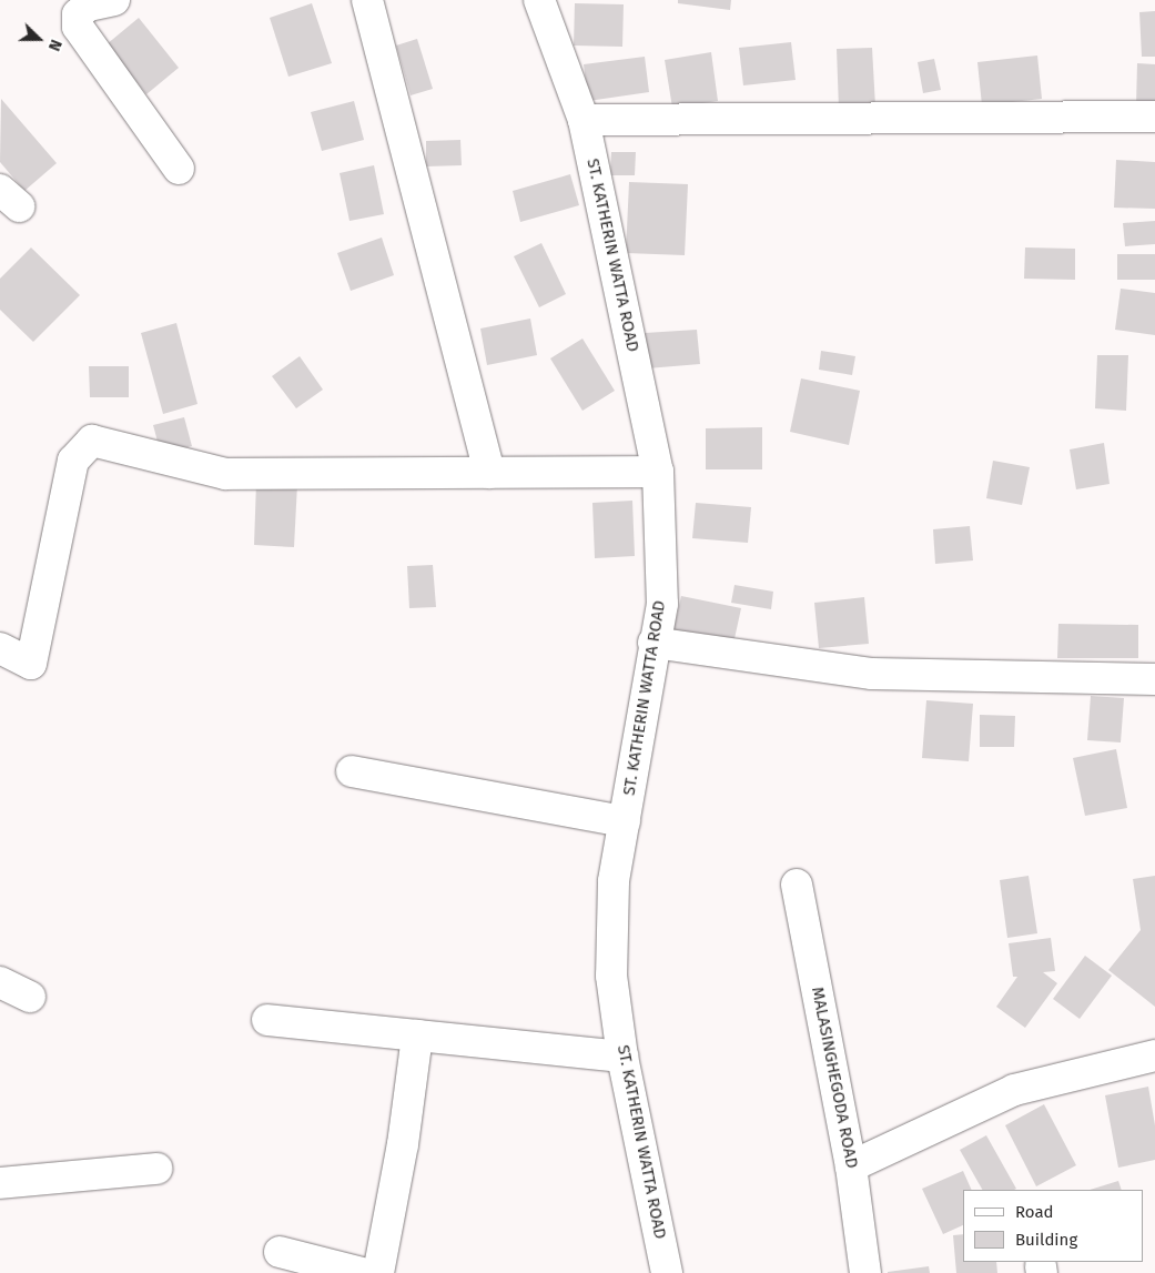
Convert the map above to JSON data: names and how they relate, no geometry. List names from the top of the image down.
{
  "streets": {
    "street": ["ST. KATHERIN WATTA ROAD", "MALASINGHEGODA ROAD"]
  },
  "legend": ["Road", "Building"],
  "north": "right"
}
